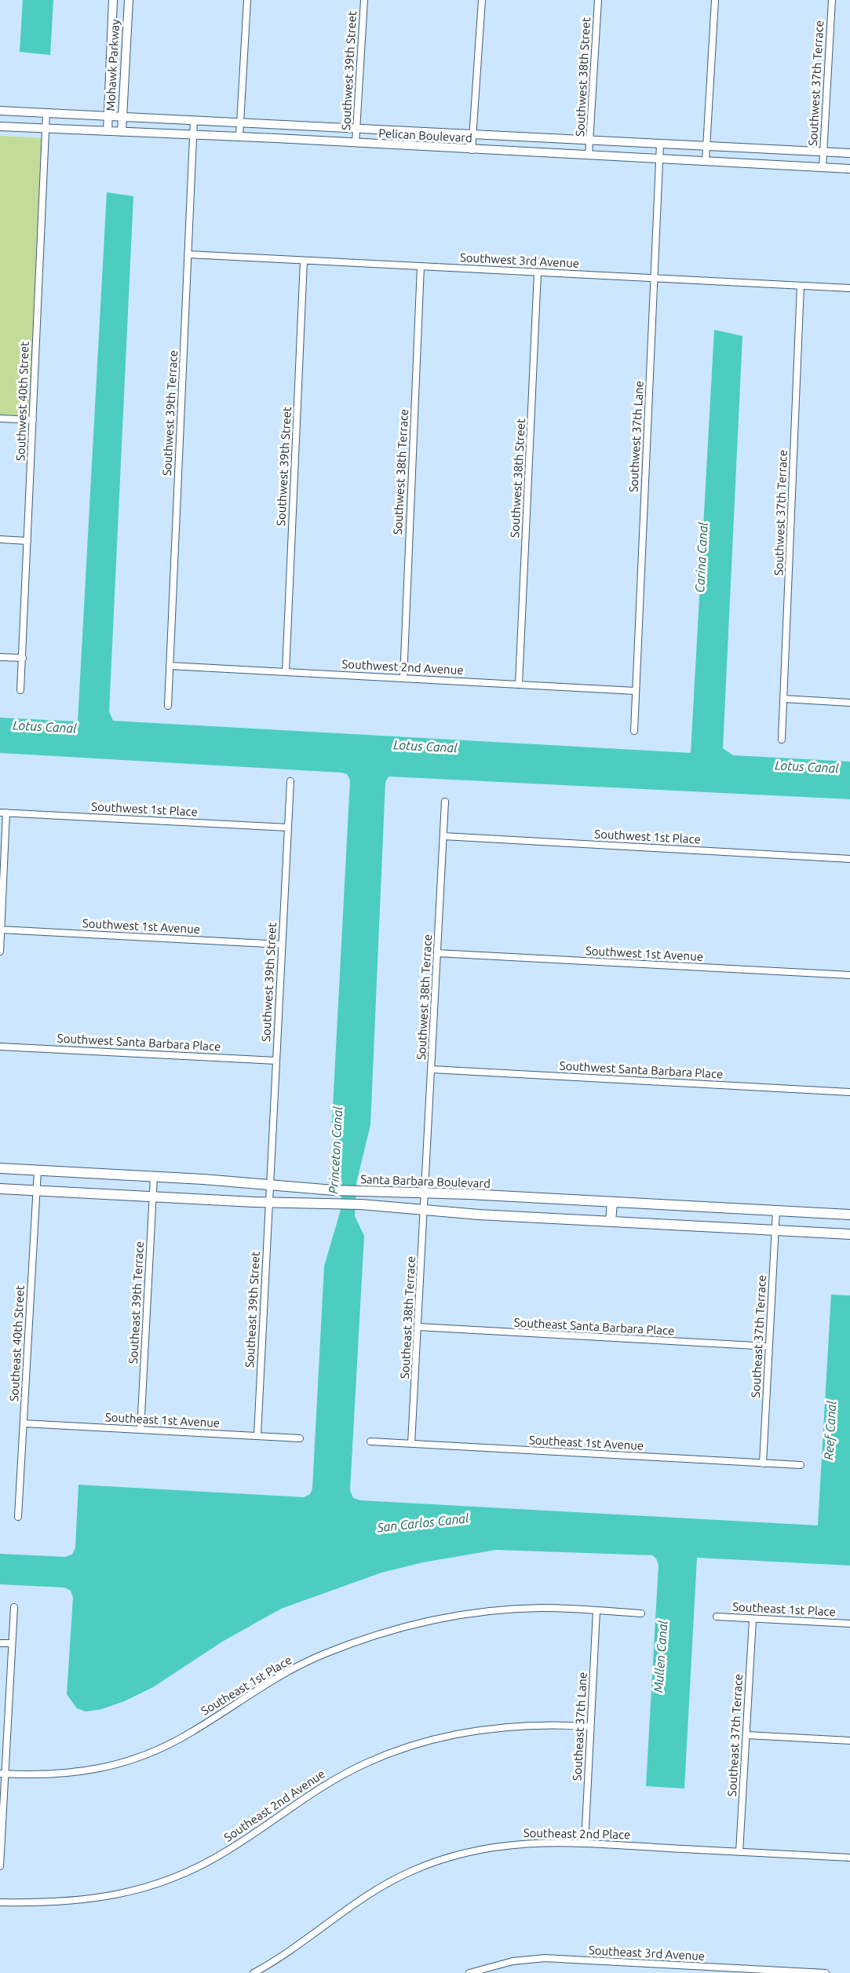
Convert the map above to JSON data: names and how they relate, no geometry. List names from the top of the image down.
{
  "streets": {
    "main road": ["Santa Barbara Boulevard"],
    "street": [
      "Mohawk Parkway",
      "Southwest 39th Street",
      "Southwest 38th Street",
      "Southwest 37th Terrace",
      "Pelican Boulevard",
      "Southwest 3rd Avenue",
      "Southwest 40th Street",
      "Southwest 39th Terrace",
      "Southwest 37th Lane",
      "Southwest 38th Terrace",
      "Southwest 2nd Avenue",
      "Southwest 1st Place",
      "Southwest 1st Avenue",
      "Southwest Santa Barbara Place",
      "Southeast 39th Terrace",
      "Southeast 39th Street",
      "Southeast 38th Terrace",
      "Southeast Santa Barbara Place",
      "Southeast 37th Terrace",
      "Southeast 40th Street",
      "Southeast 1st Avenue",
      "Southeast 1st Place",
      "Southeast 37th Lane",
      "Southeast 2nd Avenue",
      "Southeast 2nd Place",
      "Southeast 3rd Avenue"
    ]
  },
  "crossings": [
    ["Mohawk Parkway", "Pelican Boulevard"],
    ["Southwest 39th Street", "Pelican Boulevard"],
    ["Southwest 39th Street", "Southwest 3rd Avenue"],
    ["Southwest 39th Street", "Southwest 2nd Avenue"],
    ["Southwest 39th Street", "Southwest 1st Place"],
    ["Southwest 39th Street", "Southwest 1st Avenue"],
    ["Southwest 39th Street", "Southwest Santa Barbara Place"],
    ["Southwest 39th Street", "Santa Barbara Boulevard"],
    ["Southwest 39th Street", "Southeast 39th Street"],
    ["Southwest 38th Street", "Pelican Boulevard"],
    ["Southwest 38th Street", "Southwest 3rd Avenue"],
    ["Southwest 38th Street", "Southwest 2nd Avenue"],
    ["Southwest 37th Terrace", "Pelican Boulevard"],
    ["Southwest 37th Terrace", "Southwest 3rd Avenue"],
    ["Pelican Boulevard", "Southwest 40th Street"],
    ["Pelican Boulevard", "Southwest 39th Terrace"],
    ["Pelican Boulevard", "Southwest 37th Lane"],
    ["Southwest 3rd Avenue", "Southwest 39th Terrace"],
    ["Southwest 3rd Avenue", "Southwest 37th Lane"],
    ["Southwest 3rd Avenue", "Southwest 38th Terrace"],
    ["Southwest 39th Terrace", "Southwest 2nd Avenue"],
    ["Southwest 37th Lane", "Southwest 2nd Avenue"],
    ["Southwest 38th Terrace", "Southwest 2nd Avenue"],
    ["Southwest 38th Terrace", "Southwest 1st Place"],
    ["Southwest 38th Terrace", "Southwest 1st Avenue"],
    ["Southwest 38th Terrace", "Southwest Santa Barbara Place"],
    ["Southwest 38th Terrace", "Santa Barbara Boulevard"],
    ["Southwest 38th Terrace", "Southeast 38th Terrace"],
    ["Santa Barbara Boulevard", "Southeast 39th Terrace"],
    ["Santa Barbara Boulevard", "Southeast 39th Street"],
    ["Santa Barbara Boulevard", "Southeast 38th Terrace"],
    ["Santa Barbara Boulevard", "Southeast 37th Terrace"],
    ["Santa Barbara Boulevard", "Southeast 40th Street"],
    ["Southeast 39th Terrace", "Southeast 1st Avenue"],
    ["Southeast 39th Street", "Southeast 1st Avenue"],
    ["Southeast 38th Terrace", "Southeast Santa Barbara Place"],
    ["Southeast 38th Terrace", "Southeast 1st Avenue"],
    ["Southeast Santa Barbara Place", "Southeast 37th Terrace"],
    ["Southeast 37th Terrace", "Southeast 1st Avenue"],
    ["Southeast 37th Terrace", "Southeast 1st Place"],
    ["Southeast 37th Terrace", "Southeast 2nd Place"],
    ["Southeast 40th Street", "Southeast 1st Avenue"],
    ["Southeast 1st Place", "Southeast 37th Lane"],
    ["Southeast 37th Lane", "Southeast 2nd Avenue"],
    ["Southeast 37th Lane", "Southeast 2nd Place"]
  ],
  "water": [
    "Carina Canal",
    "Lotus Canal",
    "Princeton Canal",
    "Reef Canal",
    "San Carlos Canal",
    "Mullen Canal"
  ]
}
